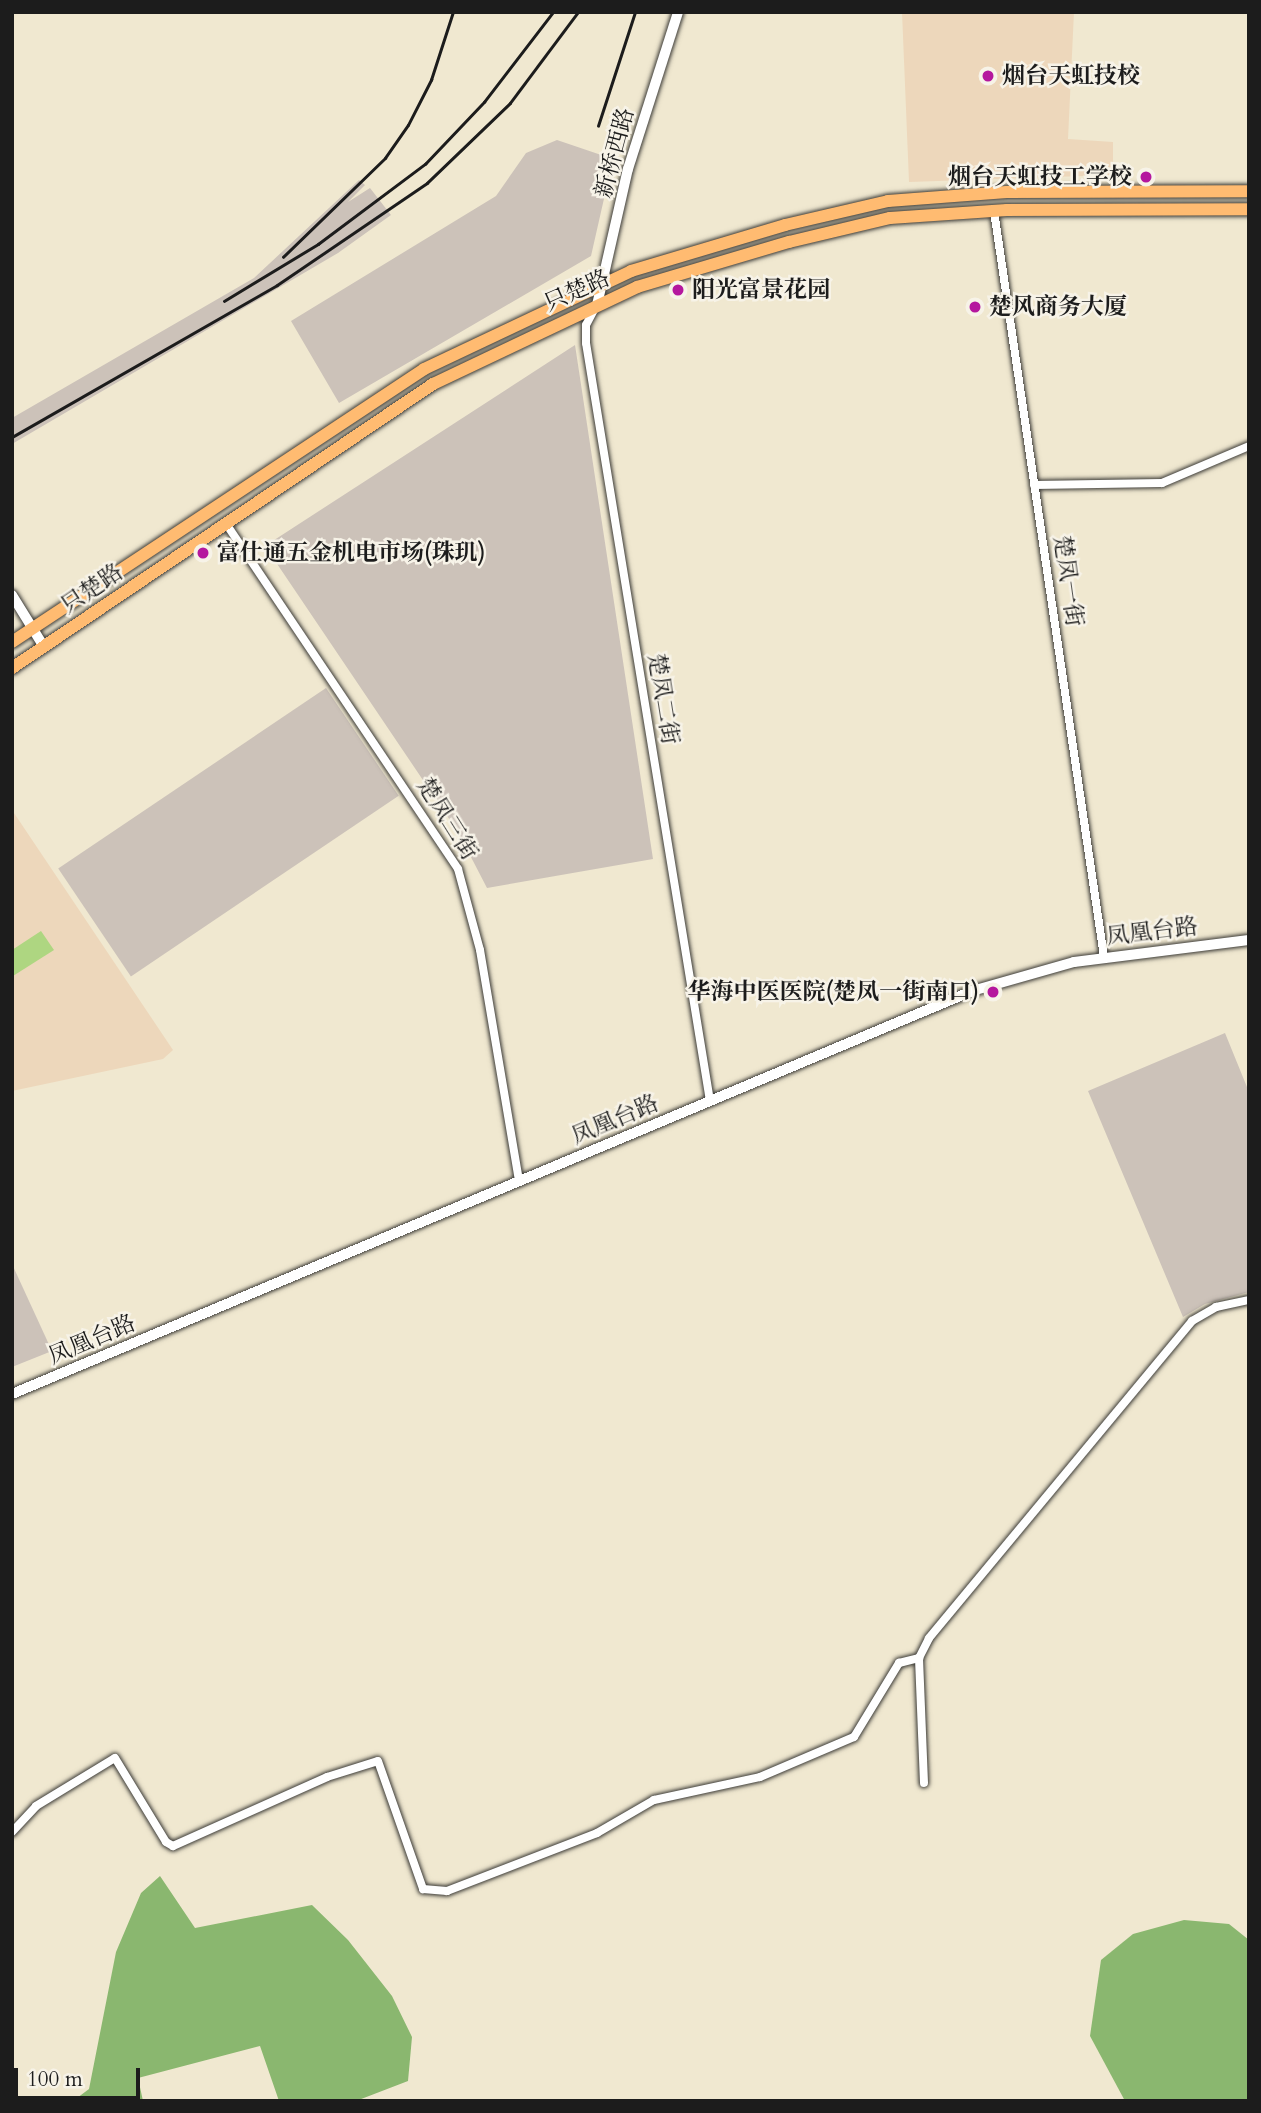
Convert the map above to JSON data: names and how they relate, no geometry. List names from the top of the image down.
{
  "streets": {
    "main road": ["只楚路"],
    "street": [
      "新桥西路",
      "楚凤一街",
      "楚凤二街",
      "楚凤三街",
      "凤凰台路"
    ]
  },
  "crossings": [
    ["新桥西路", "只楚路"],
    ["新桥西路", "楚凤二街"],
    ["只楚路", "楚凤一街"],
    ["只楚路", "楚凤二街"],
    ["只楚路", "楚凤三街"],
    ["楚凤一街", "凤凰台路"],
    ["楚凤二街", "凤凰台路"],
    ["楚凤三街", "凤凰台路"]
  ],
  "places": [
    "烟台天虹技校",
    "烟台天虹技工学校",
    "阳光富景花园",
    "楚风商务大厦",
    "富仕通五金机电市场(珠玑)",
    "华海中医医院(楚凤一街南口)"
  ],
  "scale_bar": "100 m"
}
